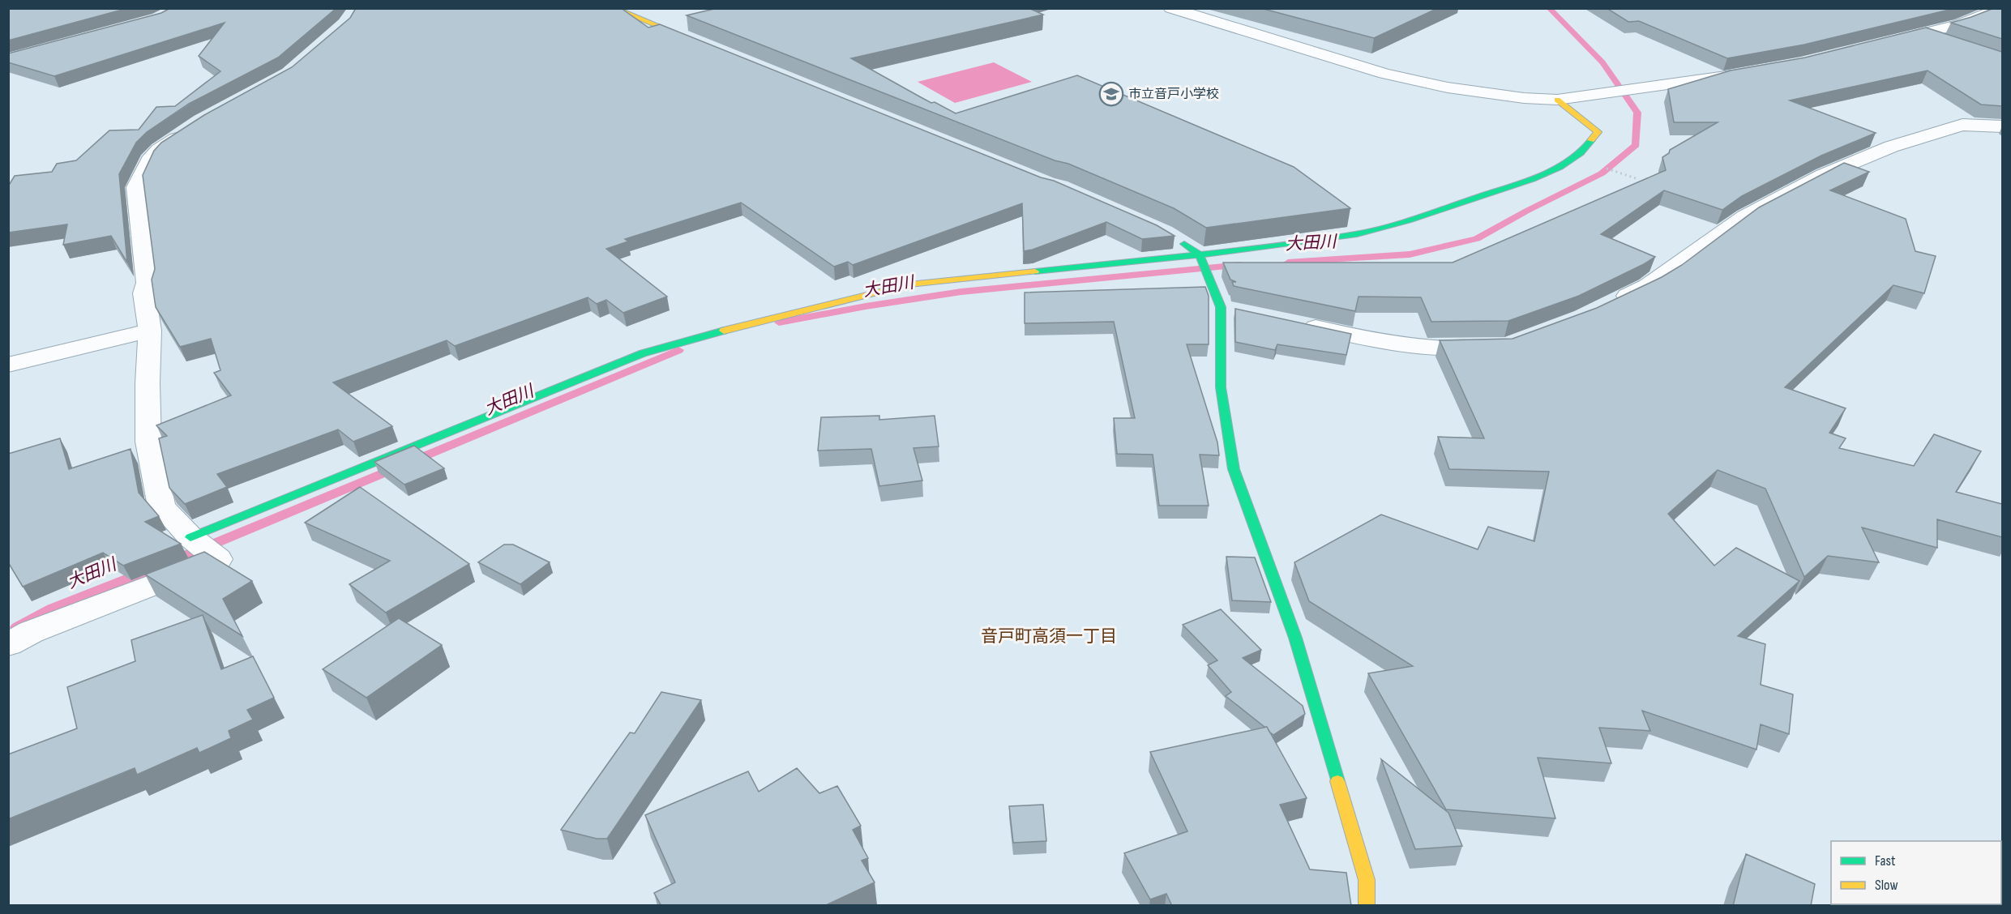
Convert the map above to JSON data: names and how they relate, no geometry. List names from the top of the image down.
{
  "districts": ["音戸町高須一丁目"],
  "water": ["大田川"],
  "places": {
    "school or university": ["市立音戸小学校"]
  },
  "legend": ["Fast", "Slow"]
}
